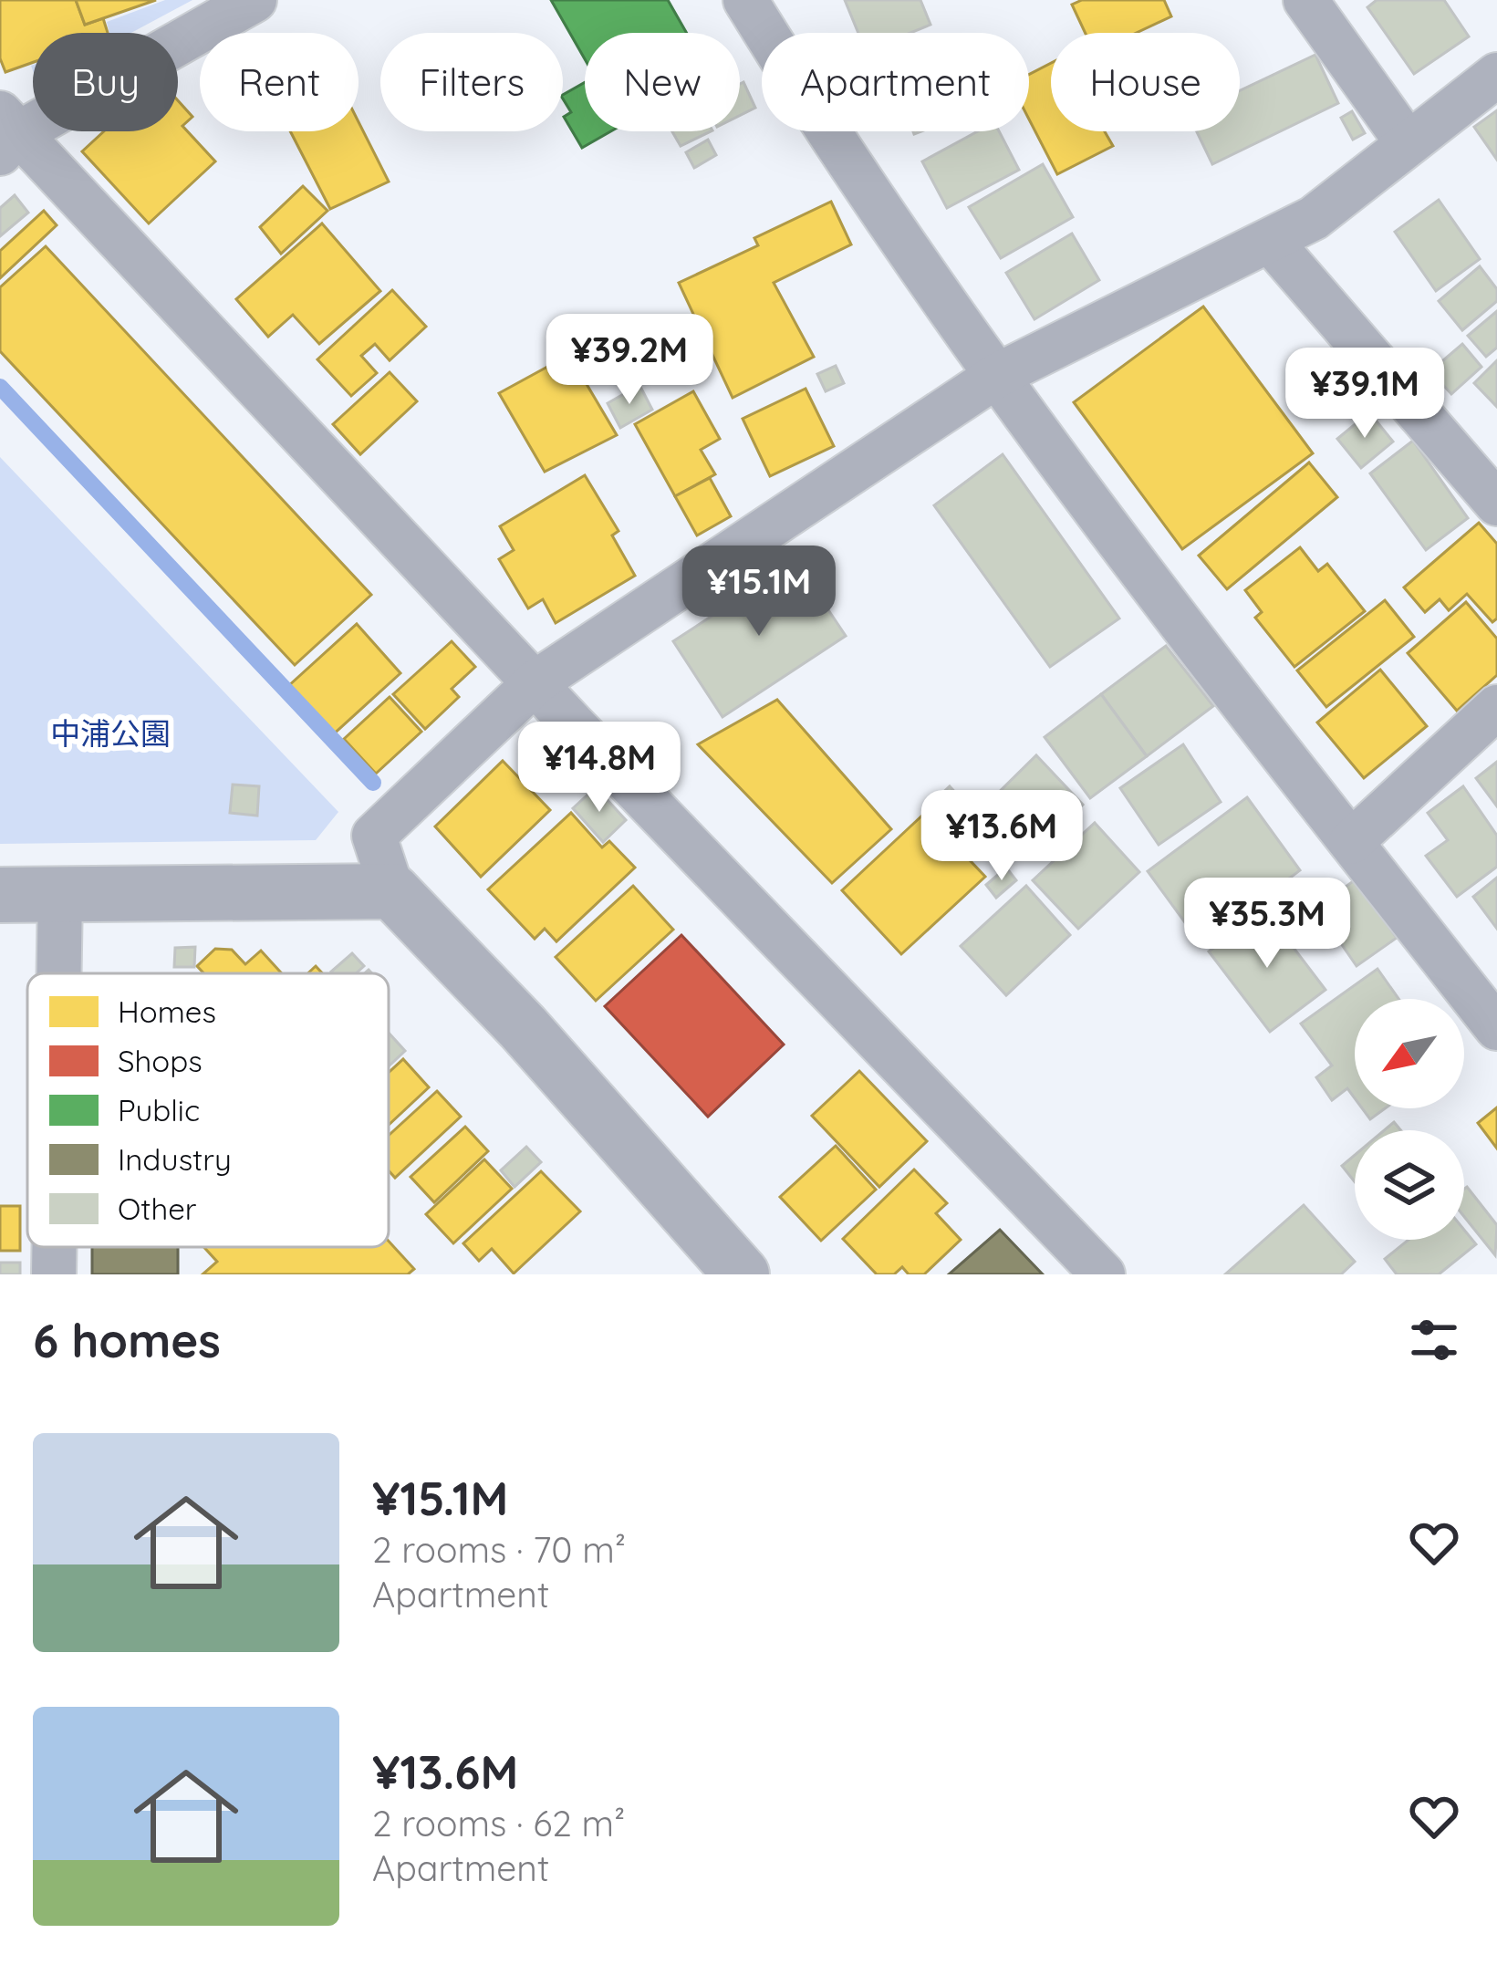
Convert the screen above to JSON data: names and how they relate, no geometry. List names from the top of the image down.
{
  "parks": ["中浦公園"],
  "legend": [
    "Homes",
    "Shops",
    "Public",
    "Industry",
    "Other"
  ],
  "north": "bottom left",
  "page": {
    "chip": [
      "Buy",
      "Rent",
      "Filters",
      "New",
      "Apartment",
      "House"
    ],
    "price": [
      "¥39.2M",
      "¥39.1M",
      "¥15.1M",
      "¥14.8M",
      "¥13.6M",
      "¥35.3M"
    ],
    "heading": "6 homes",
    "list": [
      {
        "name": "¥15.1M",
        "note": "2 rooms · 70 m² · Apartment"
      },
      {
        "name": "¥13.6M",
        "note": "2 rooms · 62 m² · Apartment"
      }
    ]
  }
}
